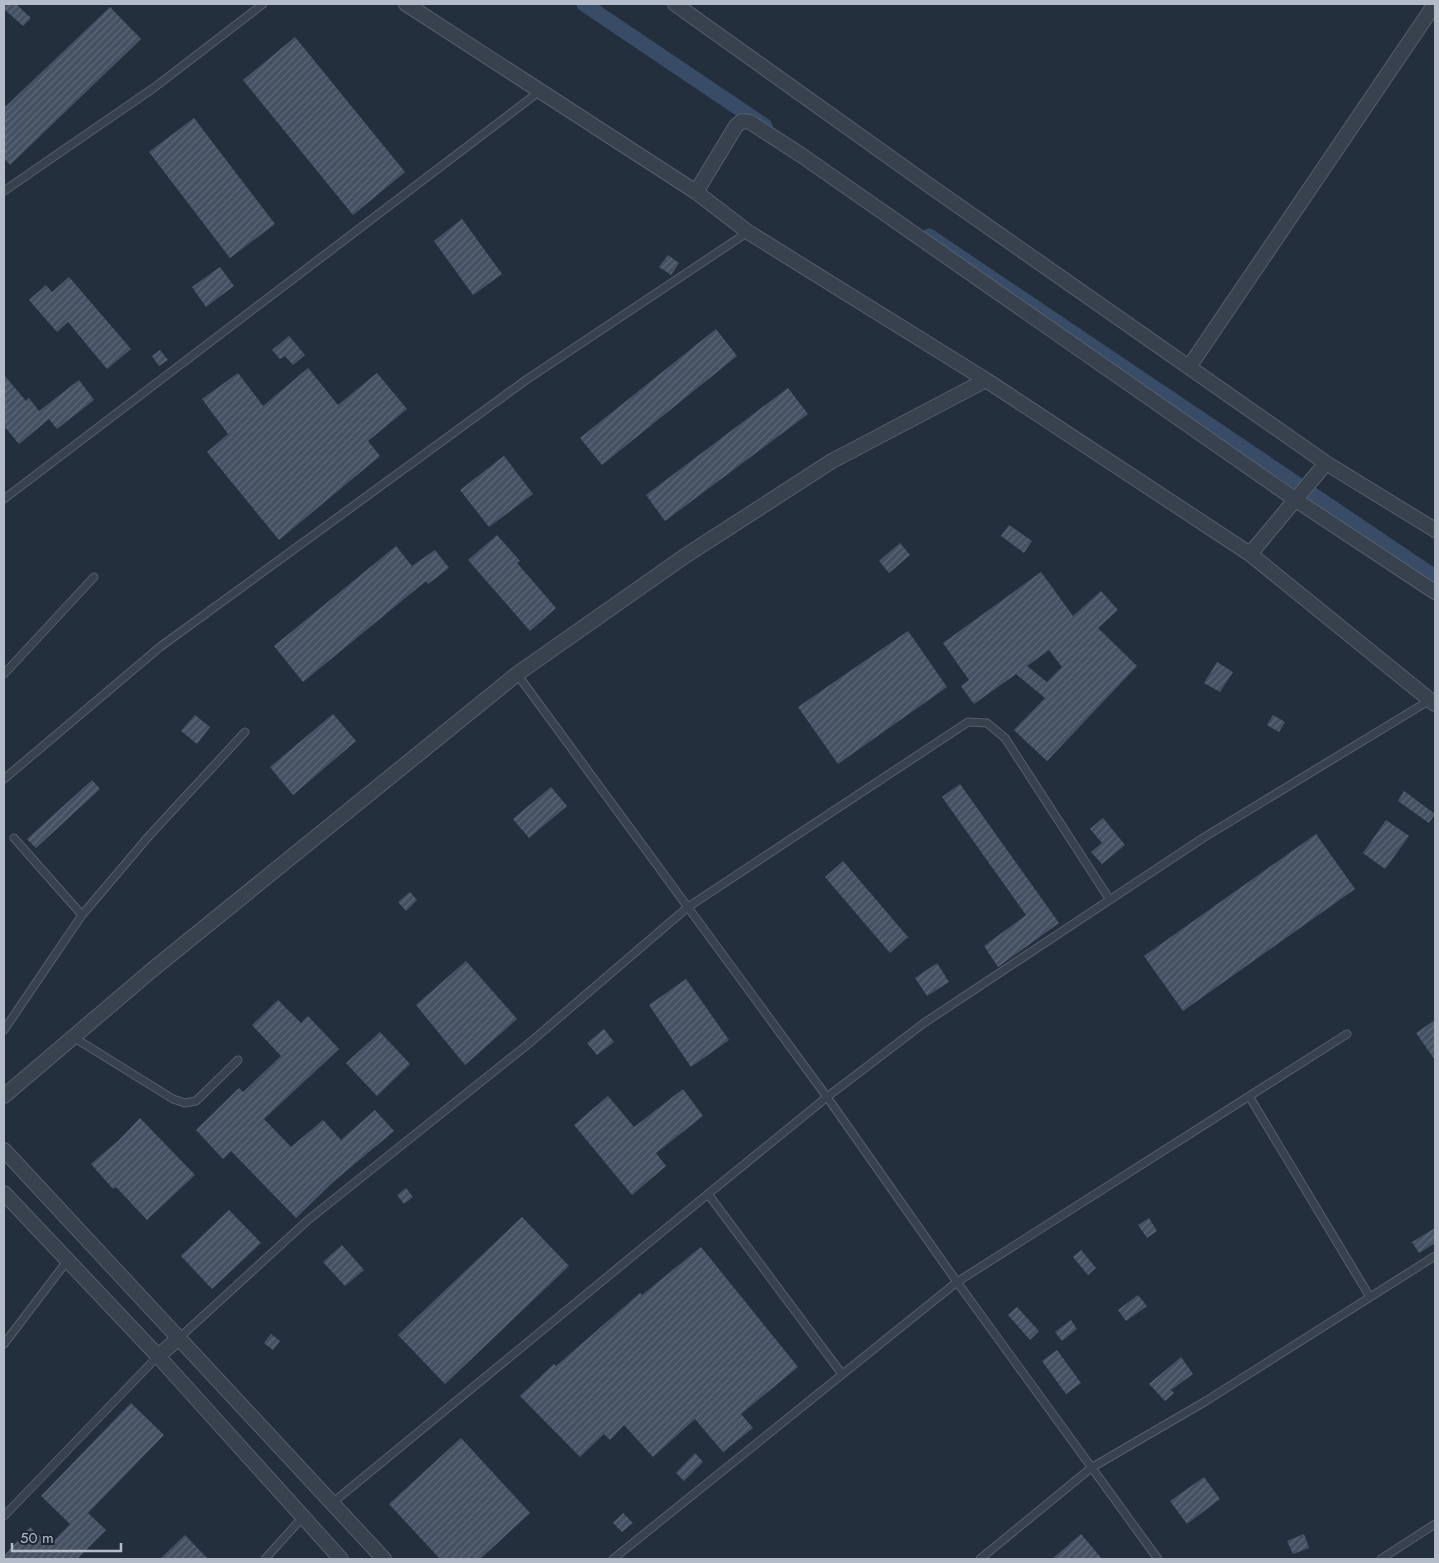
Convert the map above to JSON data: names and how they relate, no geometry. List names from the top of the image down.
{
  "scale_bar": "50 m"
}
